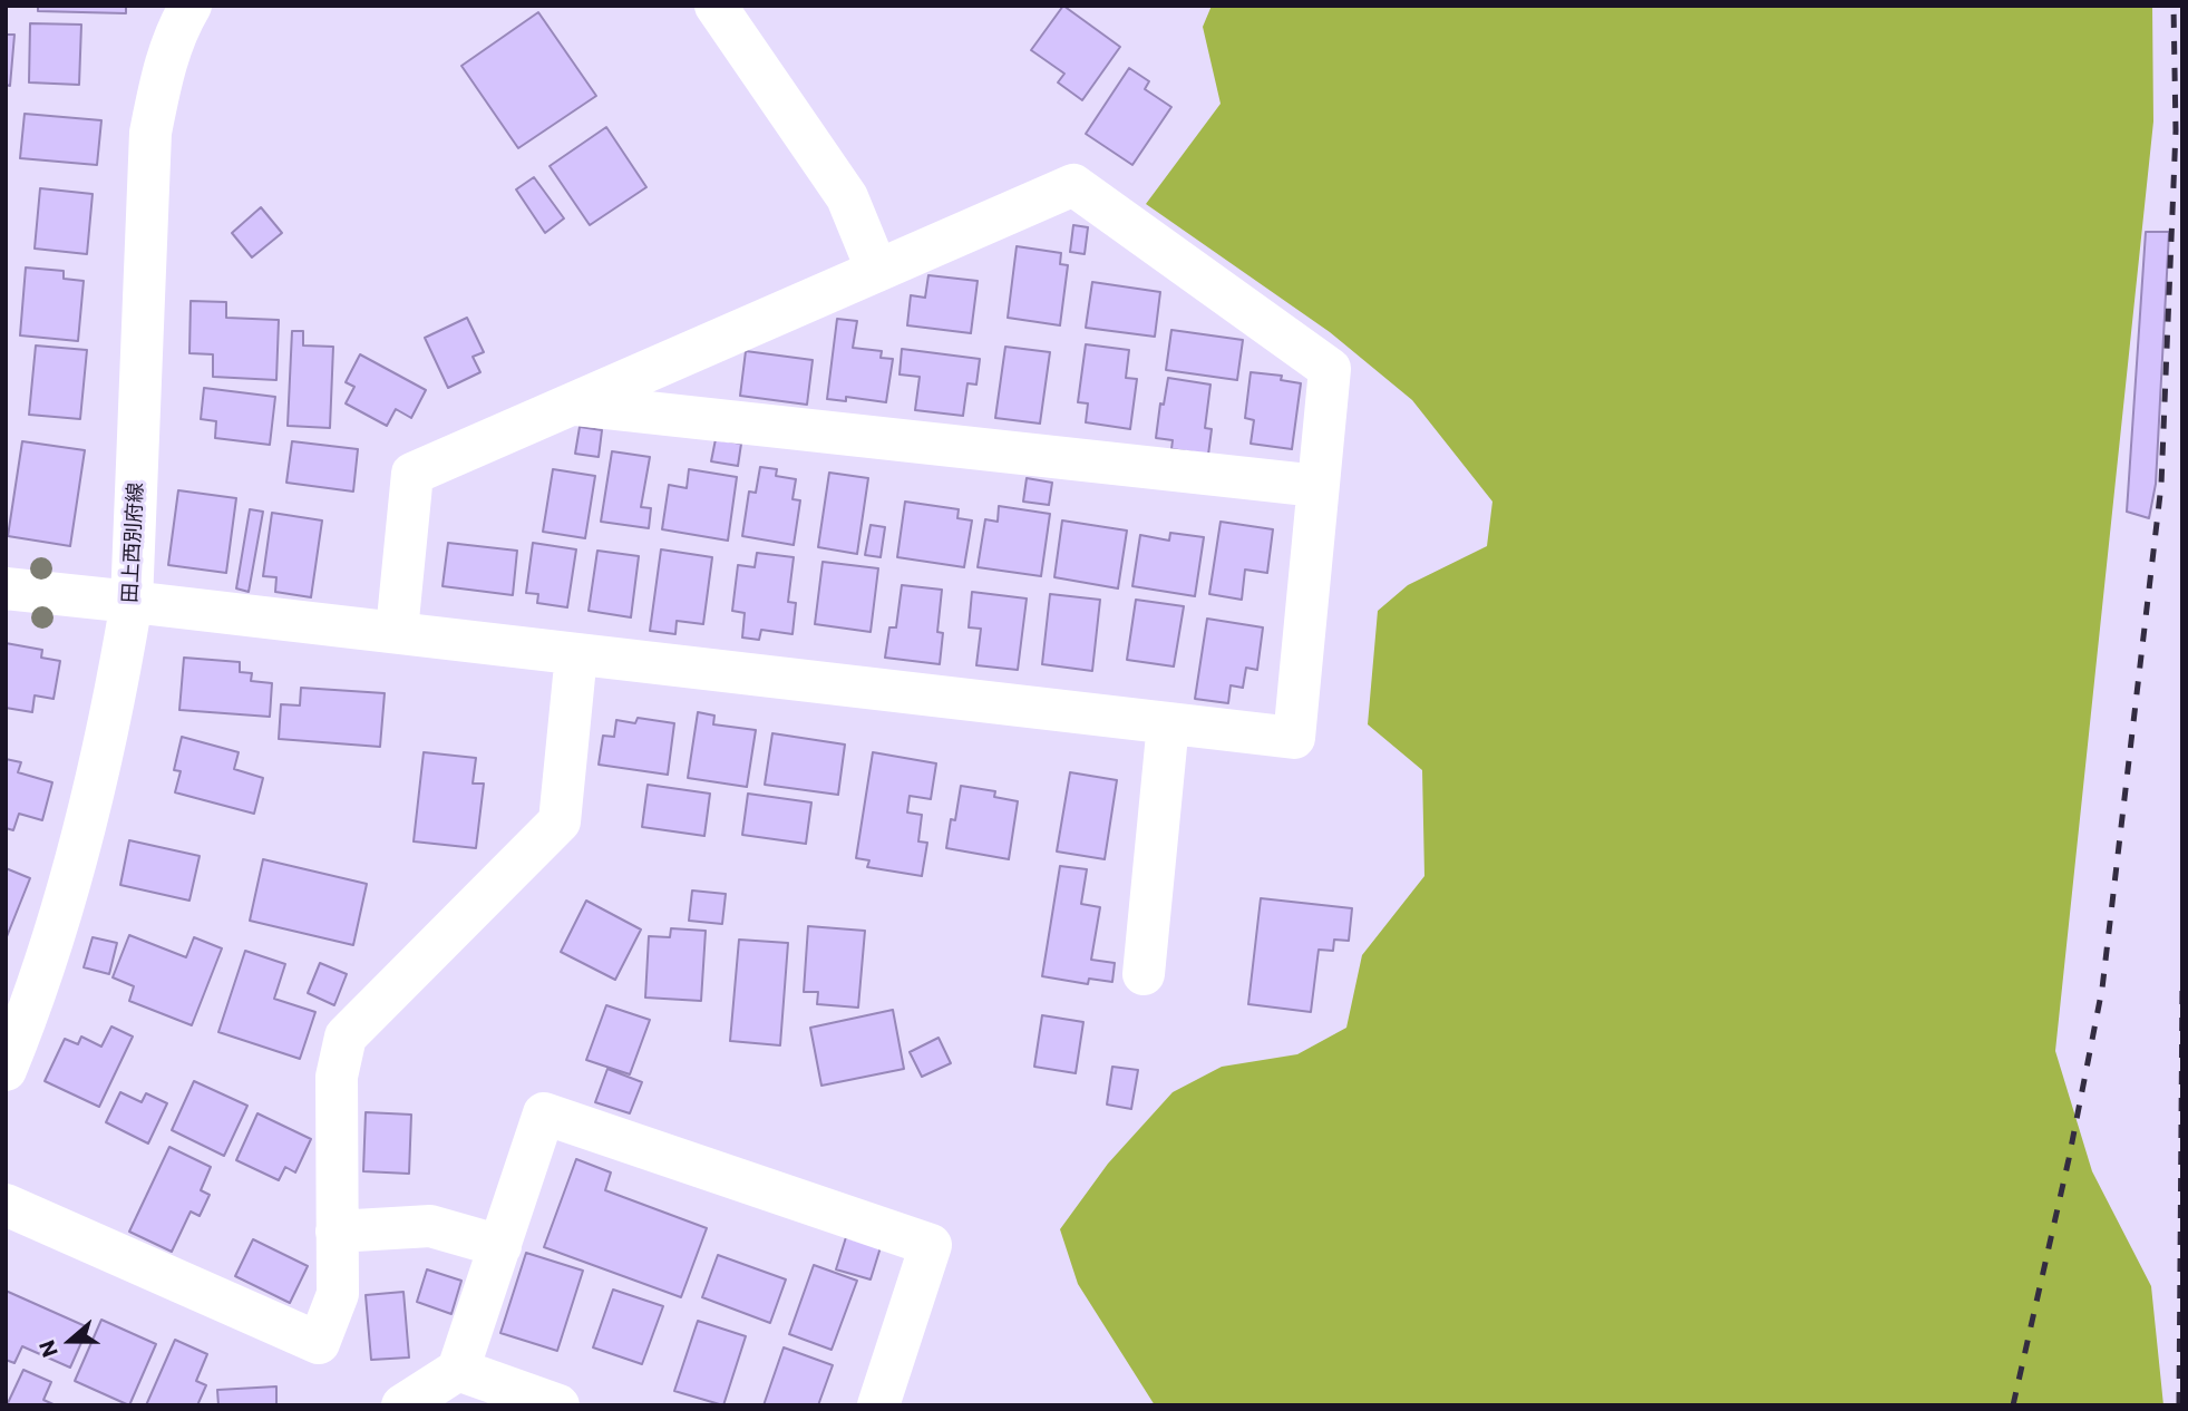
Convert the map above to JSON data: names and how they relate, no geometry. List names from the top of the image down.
{
  "streets": {
    "street": ["田上西別府線"]
  },
  "north": "left"
}
